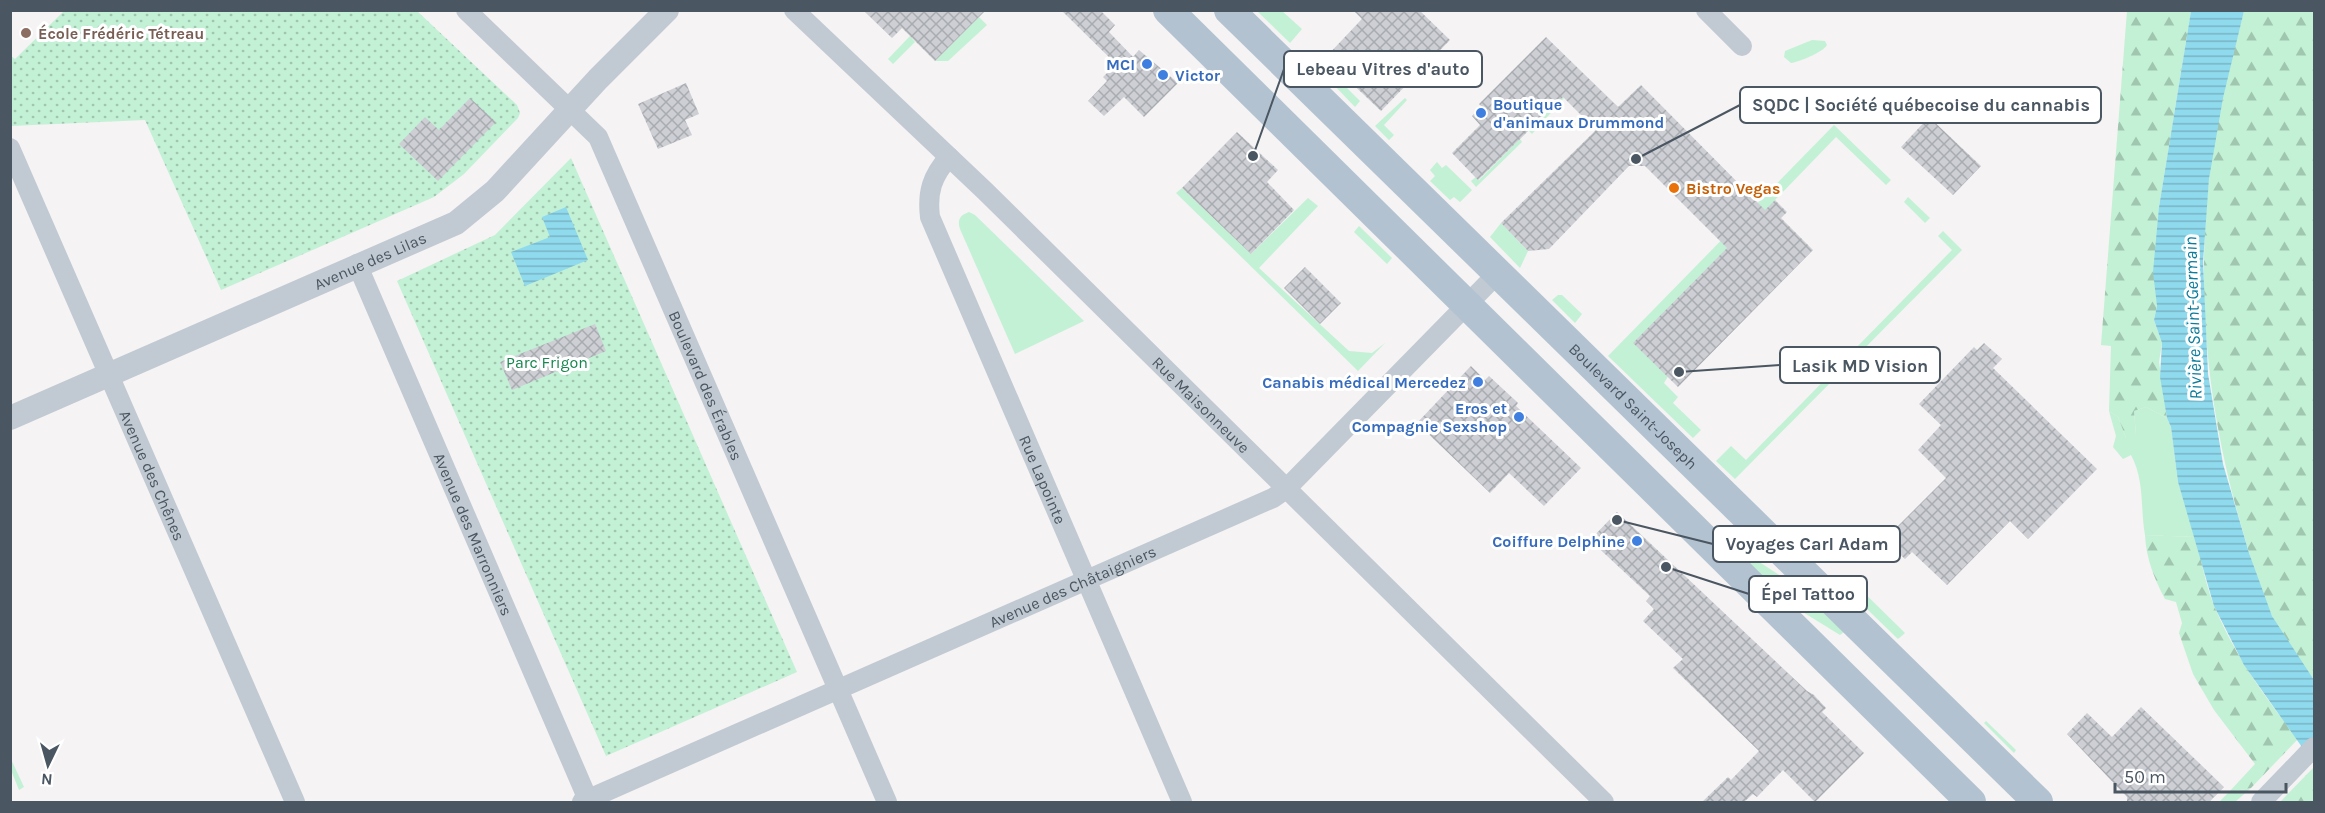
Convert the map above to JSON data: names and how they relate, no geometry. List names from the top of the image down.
{
  "streets": {
    "main road": ["Boulevard Saint-Joseph"],
    "street": [
      "Avenue des Lilas",
      "Boulevard des Érables",
      "Rue Maisonneuve",
      "Avenue des Chênes",
      "Rue Lapointe",
      "Avenue des Marronniers",
      "Avenue des Châtaigniers"
    ]
  },
  "crossings": [
    ["Avenue des Lilas", "Boulevard des Érables"],
    ["Avenue des Lilas", "Avenue des Chênes"],
    ["Avenue des Lilas", "Avenue des Marronniers"],
    ["Boulevard des Érables", "Avenue des Châtaigniers"],
    ["Rue Maisonneuve", "Rue Lapointe"],
    ["Rue Maisonneuve", "Avenue des Châtaigniers"],
    ["Boulevard Saint-Joseph", "Avenue des Châtaigniers"],
    ["Rue Lapointe", "Avenue des Châtaigniers"],
    ["Avenue des Marronniers", "Avenue des Châtaigniers"]
  ],
  "water": ["Rivière Saint-Germain"],
  "parks": ["Parc Frigon"],
  "places": [
    "École Frédéric Tétreau",
    "MCI",
    "Victor",
    "Boutique d'animaux Drummond",
    "Lebeau Vitres d'auto",
    "SQDC | Société québecoise du cannabis",
    "Bistro Vegas",
    "Lasik MD Vision",
    "Canabis médical Mercedez",
    "Eros et Compagnie Sexshop",
    "Voyages Carl Adam",
    "Coiffure Delphine",
    "Épel Tattoo"
  ],
  "scale_bar": "50 m",
  "north": "bottom"
}
